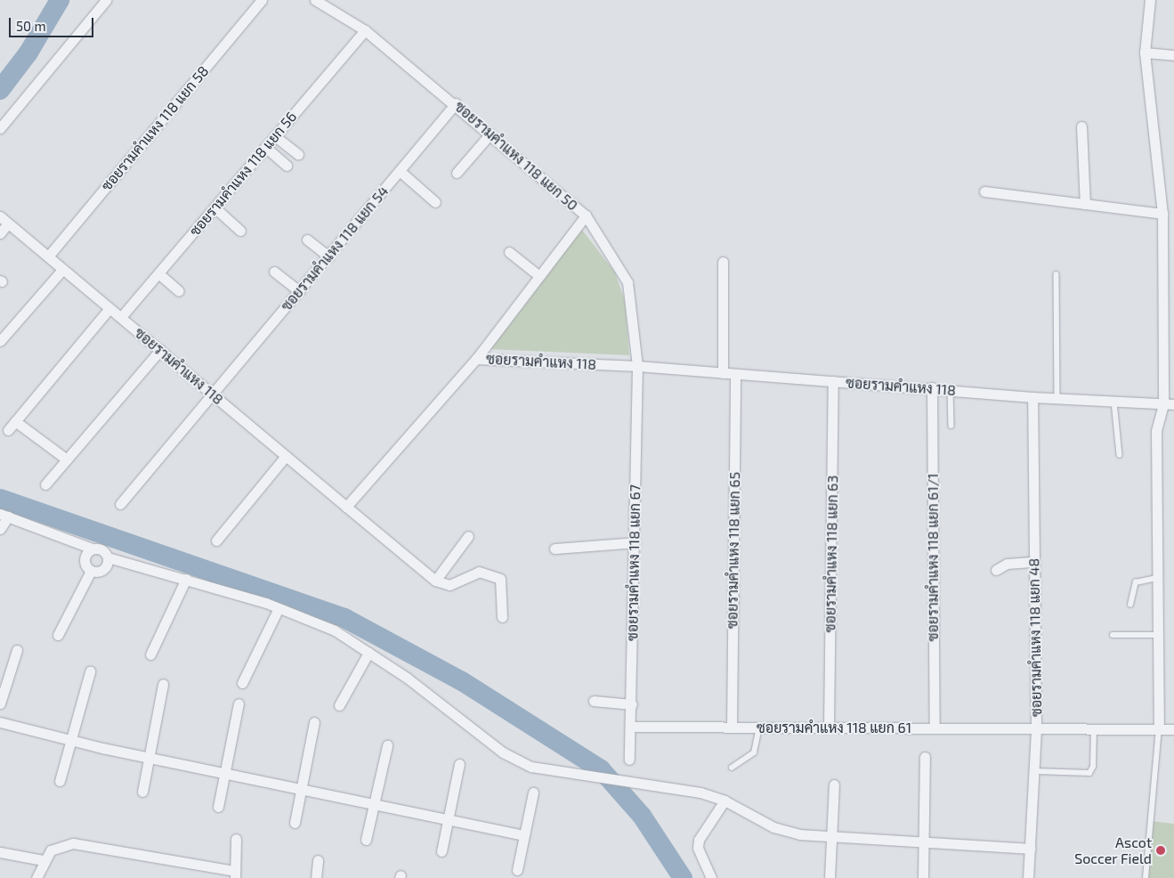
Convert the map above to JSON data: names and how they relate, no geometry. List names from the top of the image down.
{
  "streets": {
    "street": [
      "ซอยรามคำแหง 118 แยก 58",
      "ซอยรามคำแหง 118 แยก 50",
      "ซอยรามคำแหง 118 แยก 56",
      "ซอยรามคำแหง 118 แยก 54",
      "ซอยรามคำแหง 118",
      "ซอยรามคำแหง 118 แยก 65",
      "ซอยรามคำแหง 118 แยก 63",
      "ซอยรามคำแหง 118 แยก 61/1",
      "ซอยรามคำแหง 118 แยก 67",
      "ซอยรามคำแหง 118 แยก 48",
      "ซอยรามคำแหง 118 แยก 61"
    ]
  },
  "crossings": [
    ["ซอยรามคำแหง 118 แยก 58", "ซอยรามคำแหง 118"],
    ["ซอยรามคำแหง 118 แยก 50", "ซอยรามคำแหง 118 แยก 56"],
    ["ซอยรามคำแหง 118 แยก 50", "ซอยรามคำแหง 118 แยก 54"],
    ["ซอยรามคำแหง 118 แยก 50", "ซอยรามคำแหง 118"],
    ["ซอยรามคำแหง 118 แยก 50", "ซอยรามคำแหง 118 แยก 67"],
    ["ซอยรามคำแหง 118 แยก 56", "ซอยรามคำแหง 118"],
    ["ซอยรามคำแหง 118 แยก 54", "ซอยรามคำแหง 118"],
    ["ซอยรามคำแหง 118", "ซอยรามคำแหง 118 แยก 65"],
    ["ซอยรามคำแหง 118", "ซอยรามคำแหง 118 แยก 63"],
    ["ซอยรามคำแหง 118", "ซอยรามคำแหง 118 แยก 61/1"],
    ["ซอยรามคำแหง 118", "ซอยรามคำแหง 118 แยก 67"],
    ["ซอยรามคำแหง 118", "ซอยรามคำแหง 118 แยก 48"],
    ["ซอยรามคำแหง 118 แยก 65", "ซอยรามคำแหง 118 แยก 61"],
    ["ซอยรามคำแหง 118 แยก 63", "ซอยรามคำแหง 118 แยก 61"],
    ["ซอยรามคำแหง 118 แยก 61/1", "ซอยรามคำแหง 118 แยก 61"],
    ["ซอยรามคำแหง 118 แยก 67", "ซอยรามคำแหง 118 แยก 61"],
    ["ซอยรามคำแหง 118 แยก 48", "ซอยรามคำแหง 118 แยก 61"]
  ],
  "places": ["Ascot Soccer Field"],
  "scale_bar": "50 m"
}
